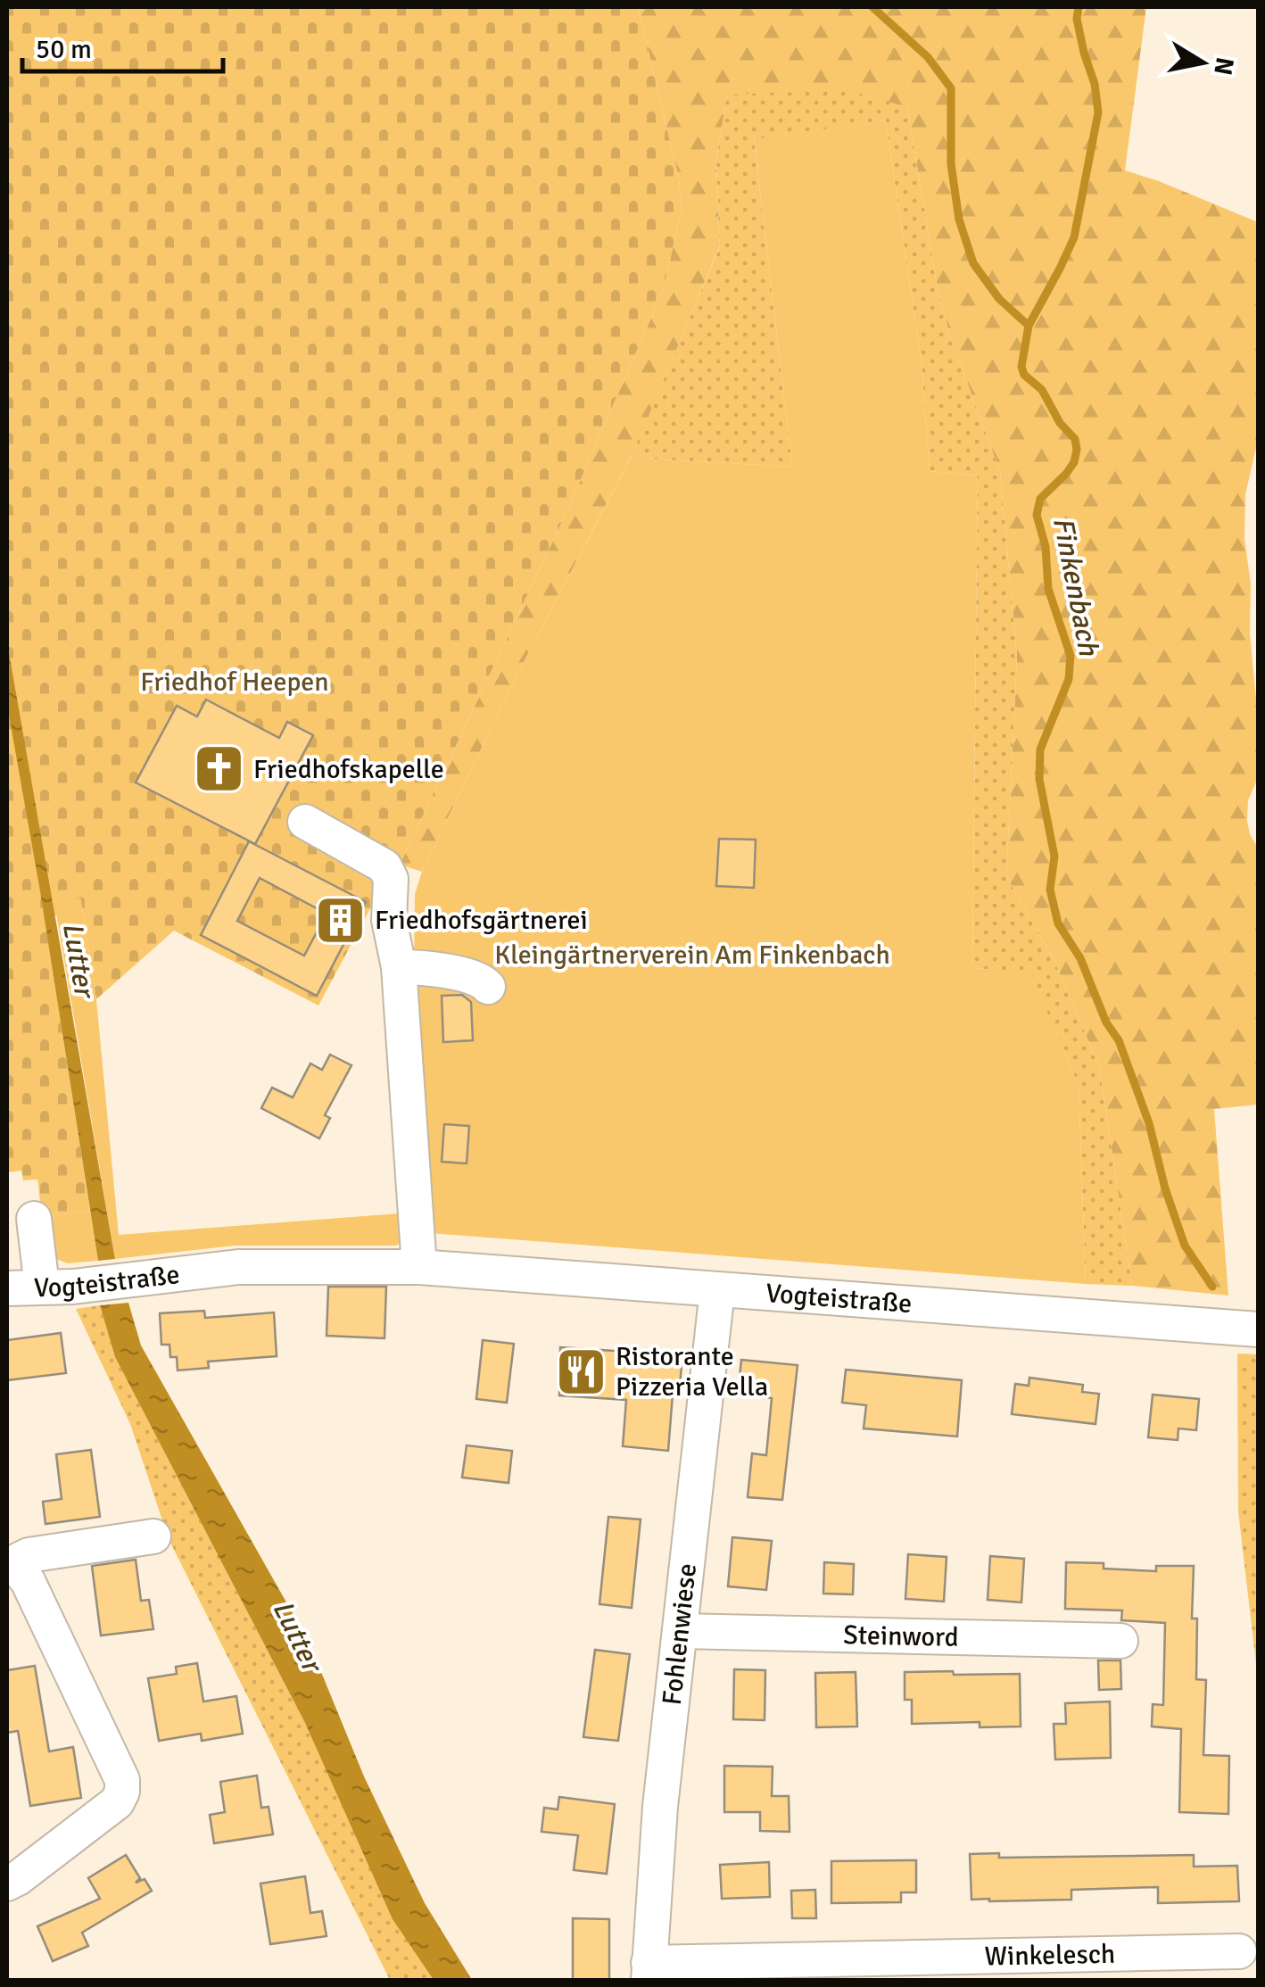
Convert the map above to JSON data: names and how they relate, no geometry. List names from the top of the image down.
{
  "streets": {
    "street": [
      "Vogteistraße",
      "Fohlenwiese",
      "Steinword",
      "Winkelesch"
    ]
  },
  "crossings": [
    ["Vogteistraße", "Fohlenwiese"],
    ["Fohlenwiese", "Steinword"],
    ["Fohlenwiese", "Winkelesch"]
  ],
  "water": ["Finkenbach", "Lutter"],
  "parks": ["Friedhof Heepen", "Kleingärtnerverein Am Finkenbach"],
  "places": {
    "church": ["Friedhofskapelle"],
    "building": ["Friedhofsgärtnerei"],
    "restaurant": ["Ristorante Pizzeria Vella"]
  },
  "scale_bar": "50 m",
  "north": "right"
}
